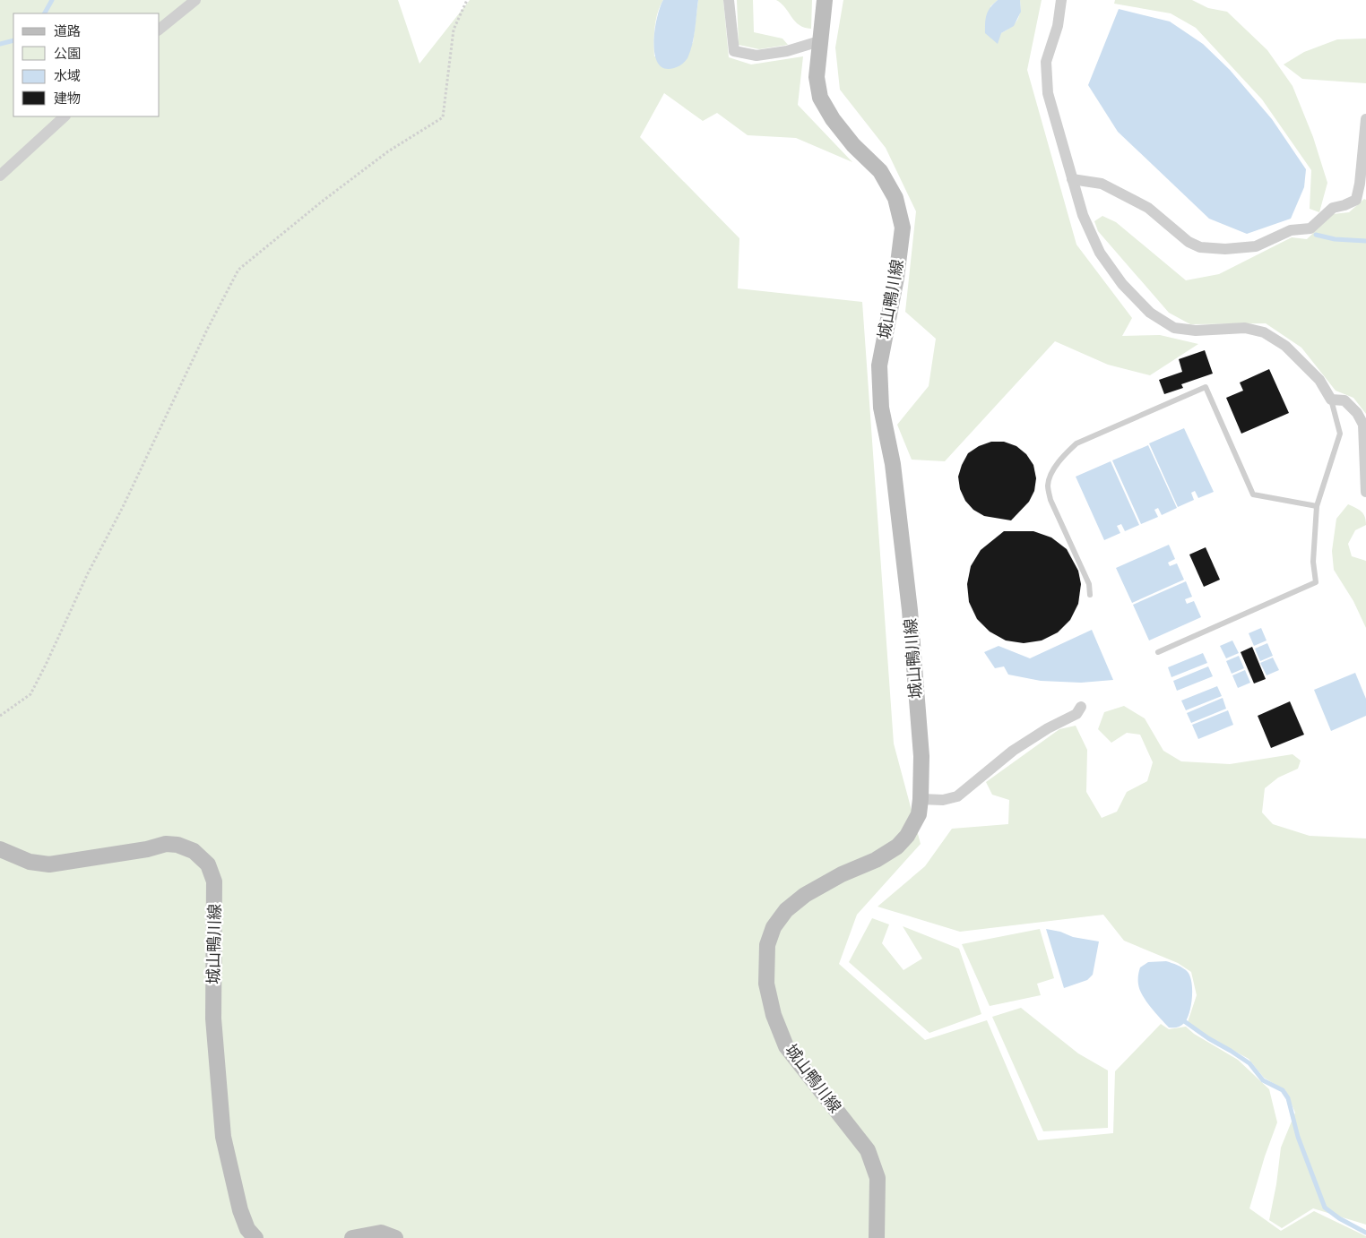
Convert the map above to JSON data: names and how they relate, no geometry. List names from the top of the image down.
{
  "streets": {
    "main road": ["城山鴨川線"]
  },
  "legend": [
    "道路",
    "公園",
    "水域",
    "建物"
  ]
}
